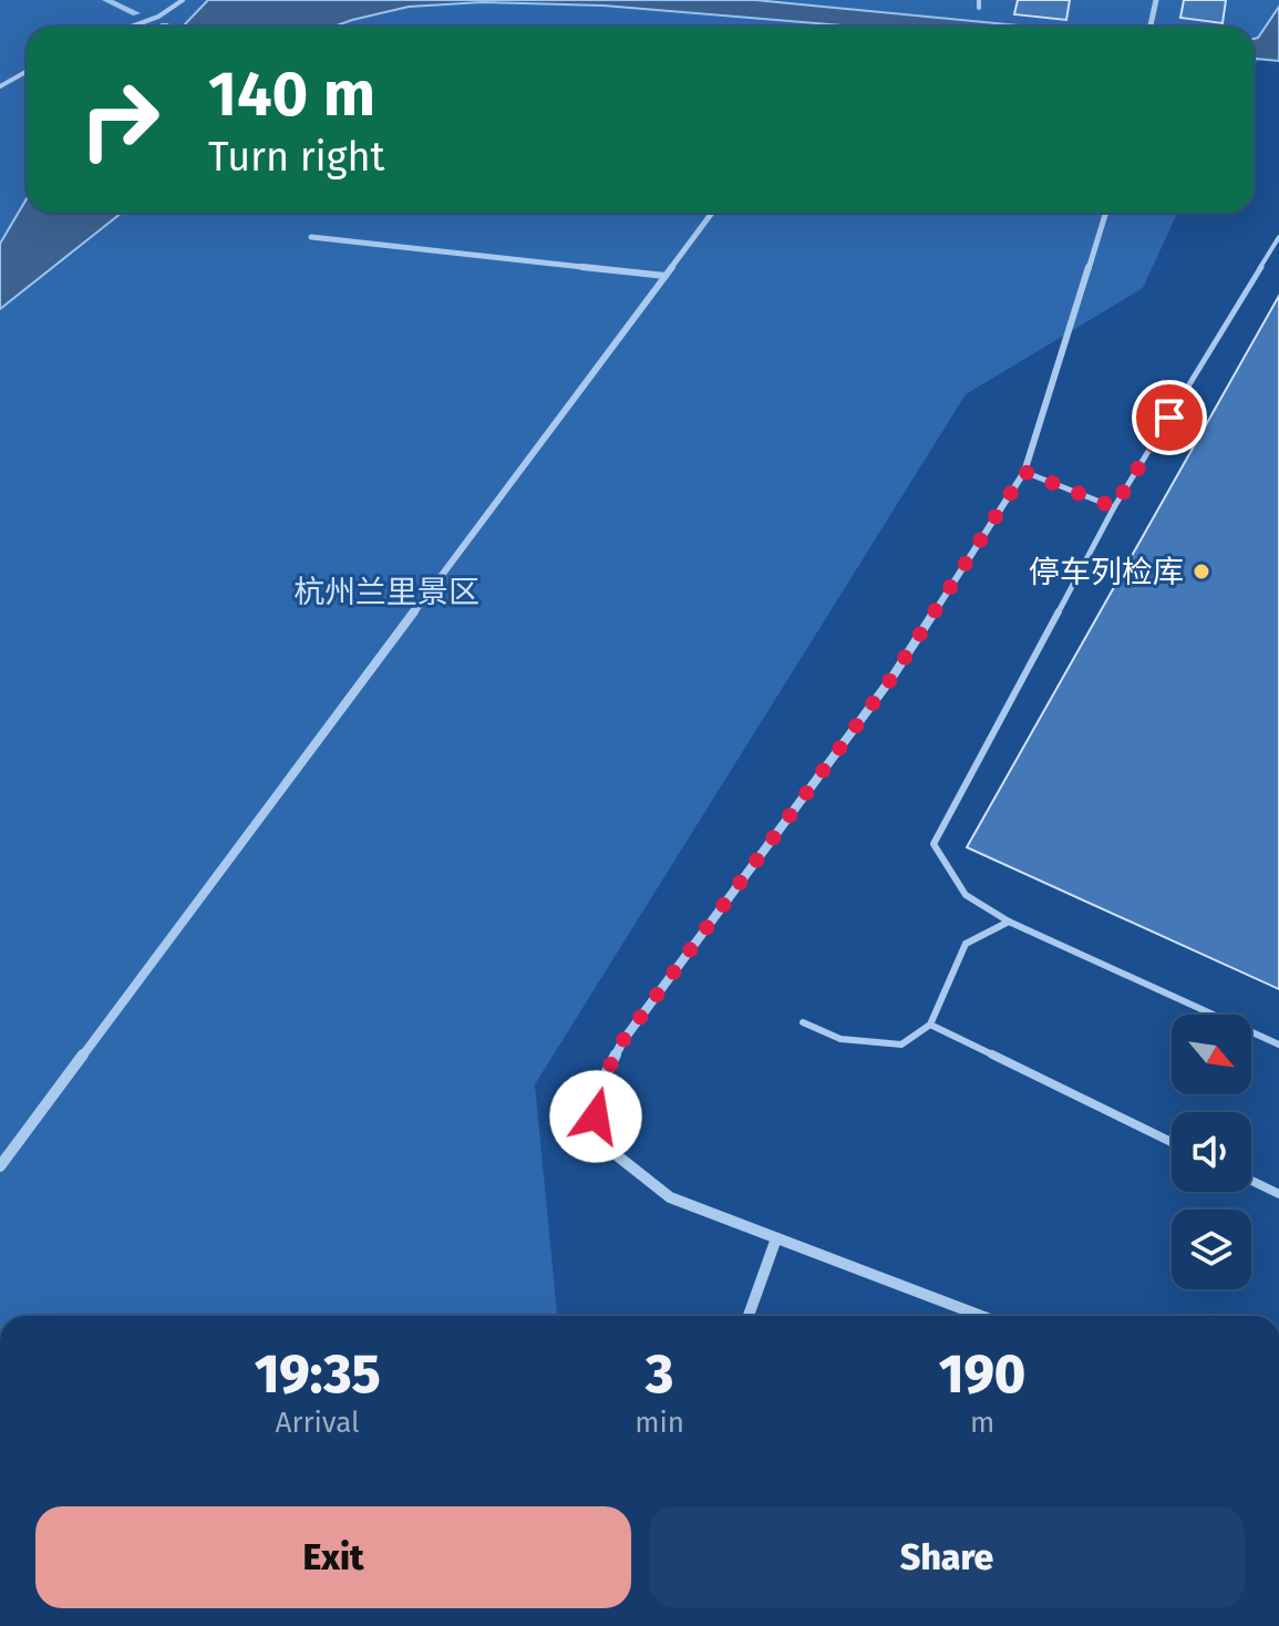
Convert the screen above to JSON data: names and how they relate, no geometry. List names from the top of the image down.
{
  "parks": ["杭州兰里景区"],
  "places": ["停车列检库"],
  "north": "bottom right",
  "page": {
    "turn": ["140 m", "Turn right"],
    "eta": [
      "19:35",
      "Arrival",
      "3",
      "min",
      "190",
      "m"
    ],
    "buttons": ["Exit", "Share"]
  }
}
